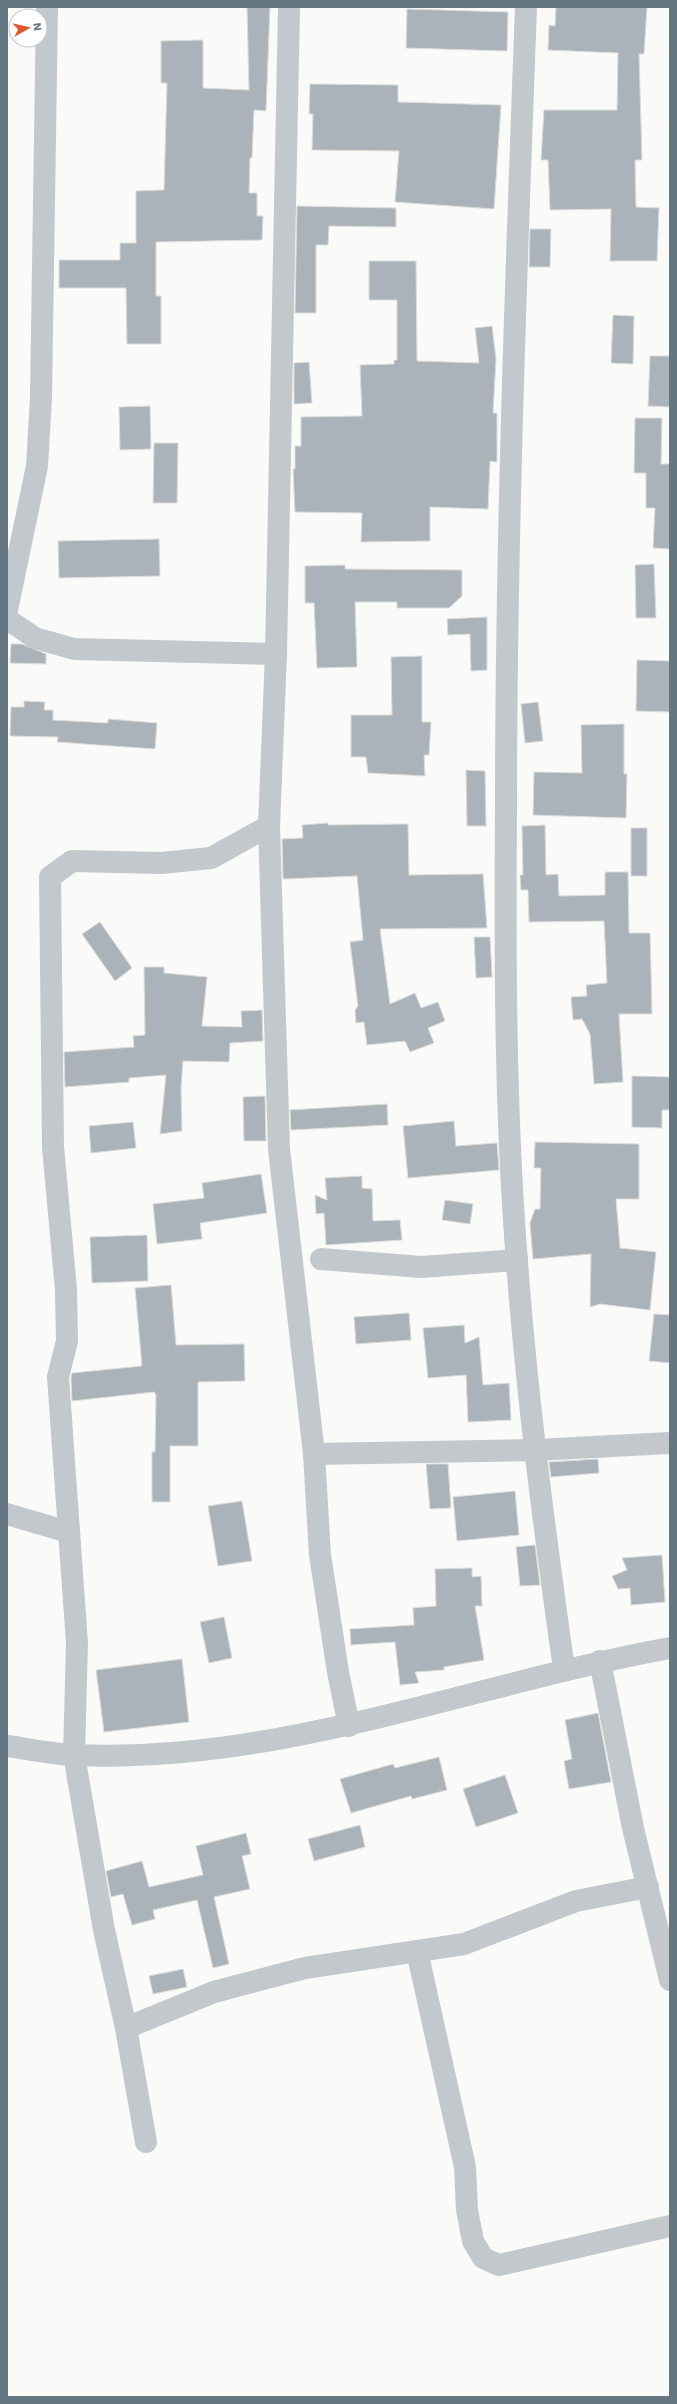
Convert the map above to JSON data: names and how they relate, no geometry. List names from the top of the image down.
{
  "north": "right"
}
